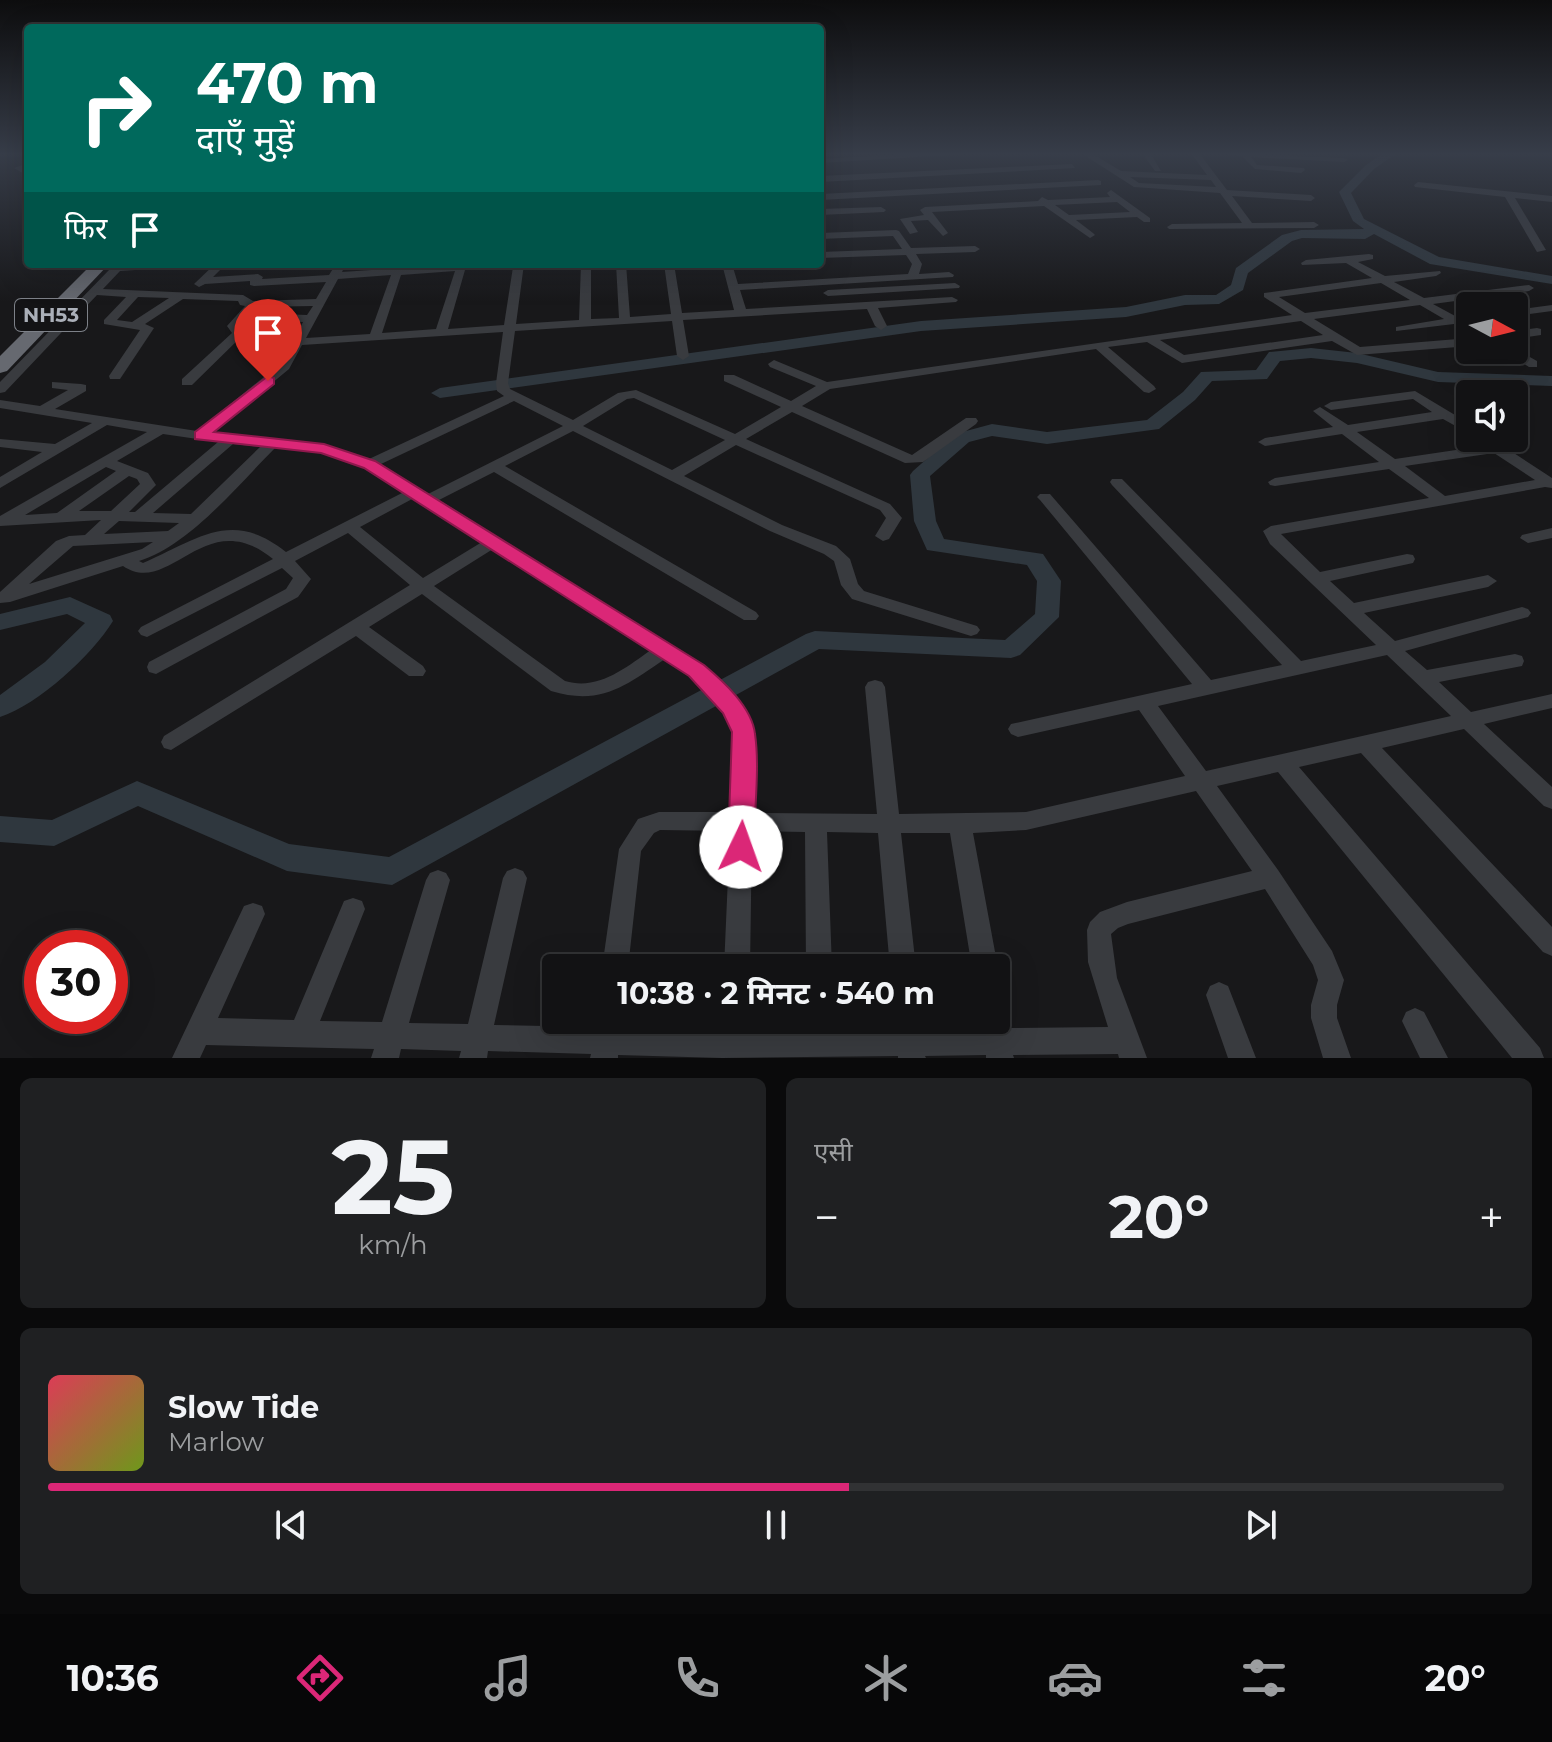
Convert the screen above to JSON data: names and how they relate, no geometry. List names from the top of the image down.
{
  "streets": {
    "highway": ["NH53"]
  },
  "north": "right",
  "page": {
    "turn": ["470 m", "दाएँ मुड़ें"],
    "then": "फिर",
    "limit": "30",
    "trip": "10:38 · 2 मिनट · 540 m",
    "tile": [
      ["25", "km/h"],
      "एसी"
    ],
    "heat": ["−", "20°", "+"],
    "song": ["Slow Tide", "Marlow"],
    "tabs": ["10:36", "20°"]
  }
}
